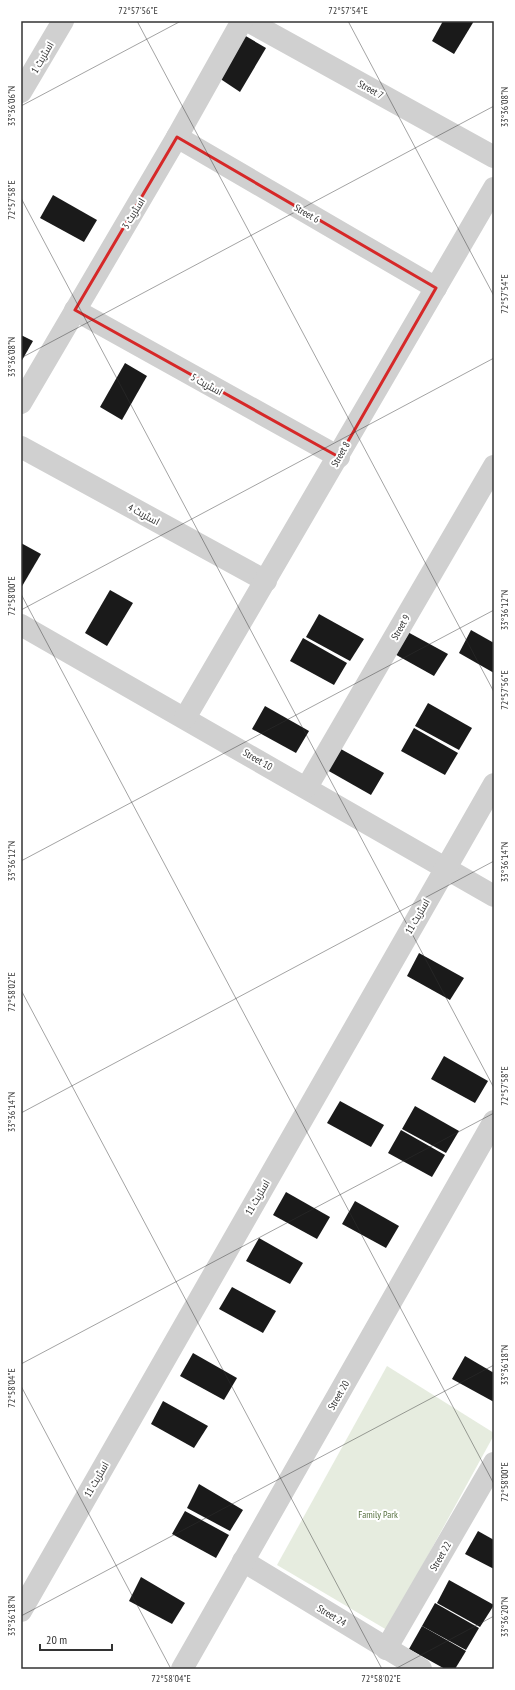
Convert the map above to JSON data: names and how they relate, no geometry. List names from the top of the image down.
{
  "streets": {
    "street": [
      "اسٹریٹ 1",
      "Street 7",
      "اسٹریٹ 3",
      "Street 6",
      "اسٹریٹ 5",
      "Street 8",
      "اسٹریٹ 4",
      "Street 9",
      "Street 10",
      "اسٹریٹ 11",
      "Street 20",
      "Street 22",
      "Street 24"
    ]
  },
  "crossings": [
    ["اسٹریٹ 3", "Street 6"],
    ["اسٹریٹ 3", "اسٹریٹ 5"],
    ["Street 6", "Street 8"],
    ["اسٹریٹ 5", "Street 8"],
    ["Street 8", "اسٹریٹ 4"],
    ["Street 8", "Street 10"],
    ["Street 9", "Street 10"],
    ["Street 10", "اسٹریٹ 11"],
    ["Street 20", "Street 24"],
    ["Street 22", "Street 24"]
  ],
  "parks": ["Family Park"],
  "scale_bar": "20 m",
  "coordinates": [
    "72°57'56\"E",
    "72°57'54\"E",
    "33°36'06\"N",
    "33°36'08\"N",
    "72°57'58\"E",
    "72°58'00\"E",
    "33°36'12\"N",
    "33°36'14\"N",
    "72°58'02\"E",
    "33°36'18\"N",
    "72°58'04\"E",
    "33°36'20\"N"
  ]
}
